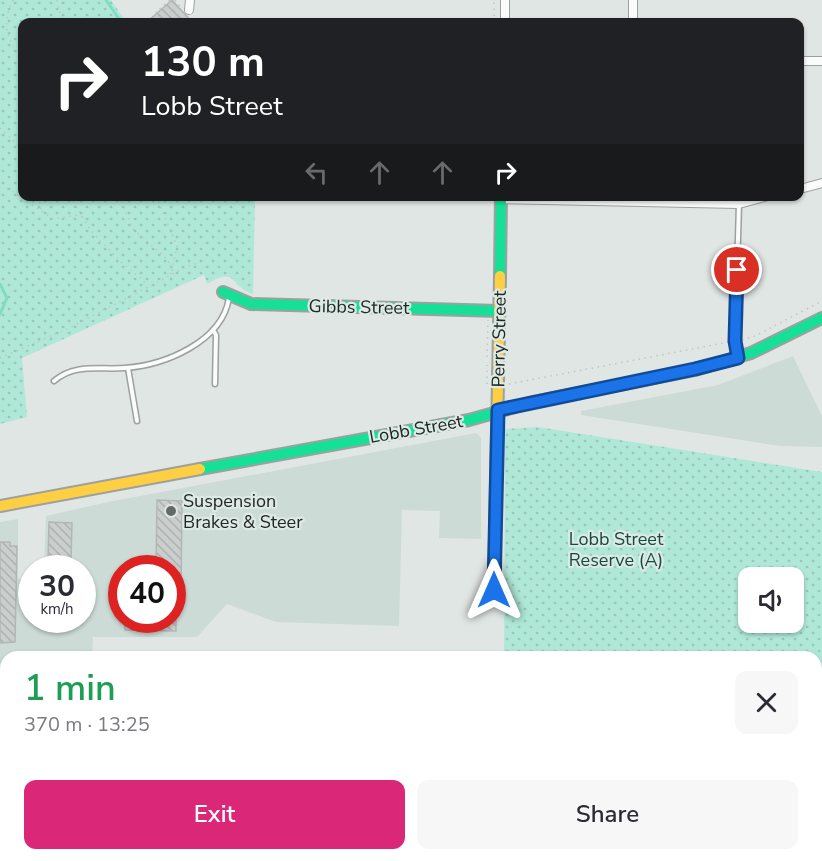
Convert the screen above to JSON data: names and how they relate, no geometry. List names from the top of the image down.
{
  "streets": {
    "main road": ["Gibbs Street", "Perry Street", "Lobb Street"]
  },
  "crossings": [
    ["Gibbs Street", "Perry Street"],
    ["Perry Street", "Lobb Street"]
  ],
  "parks": ["Lobb Street Reserve (A)"],
  "places": ["Suspension Brakes & Steer"],
  "page": {
    "turn": ["130 m", "Lobb Street"],
    "speed": "30 km/h",
    "limit": "40",
    "heading": ["1 min", "370 m · 13:25"],
    "buttons": ["Exit", "Share"]
  }
}
